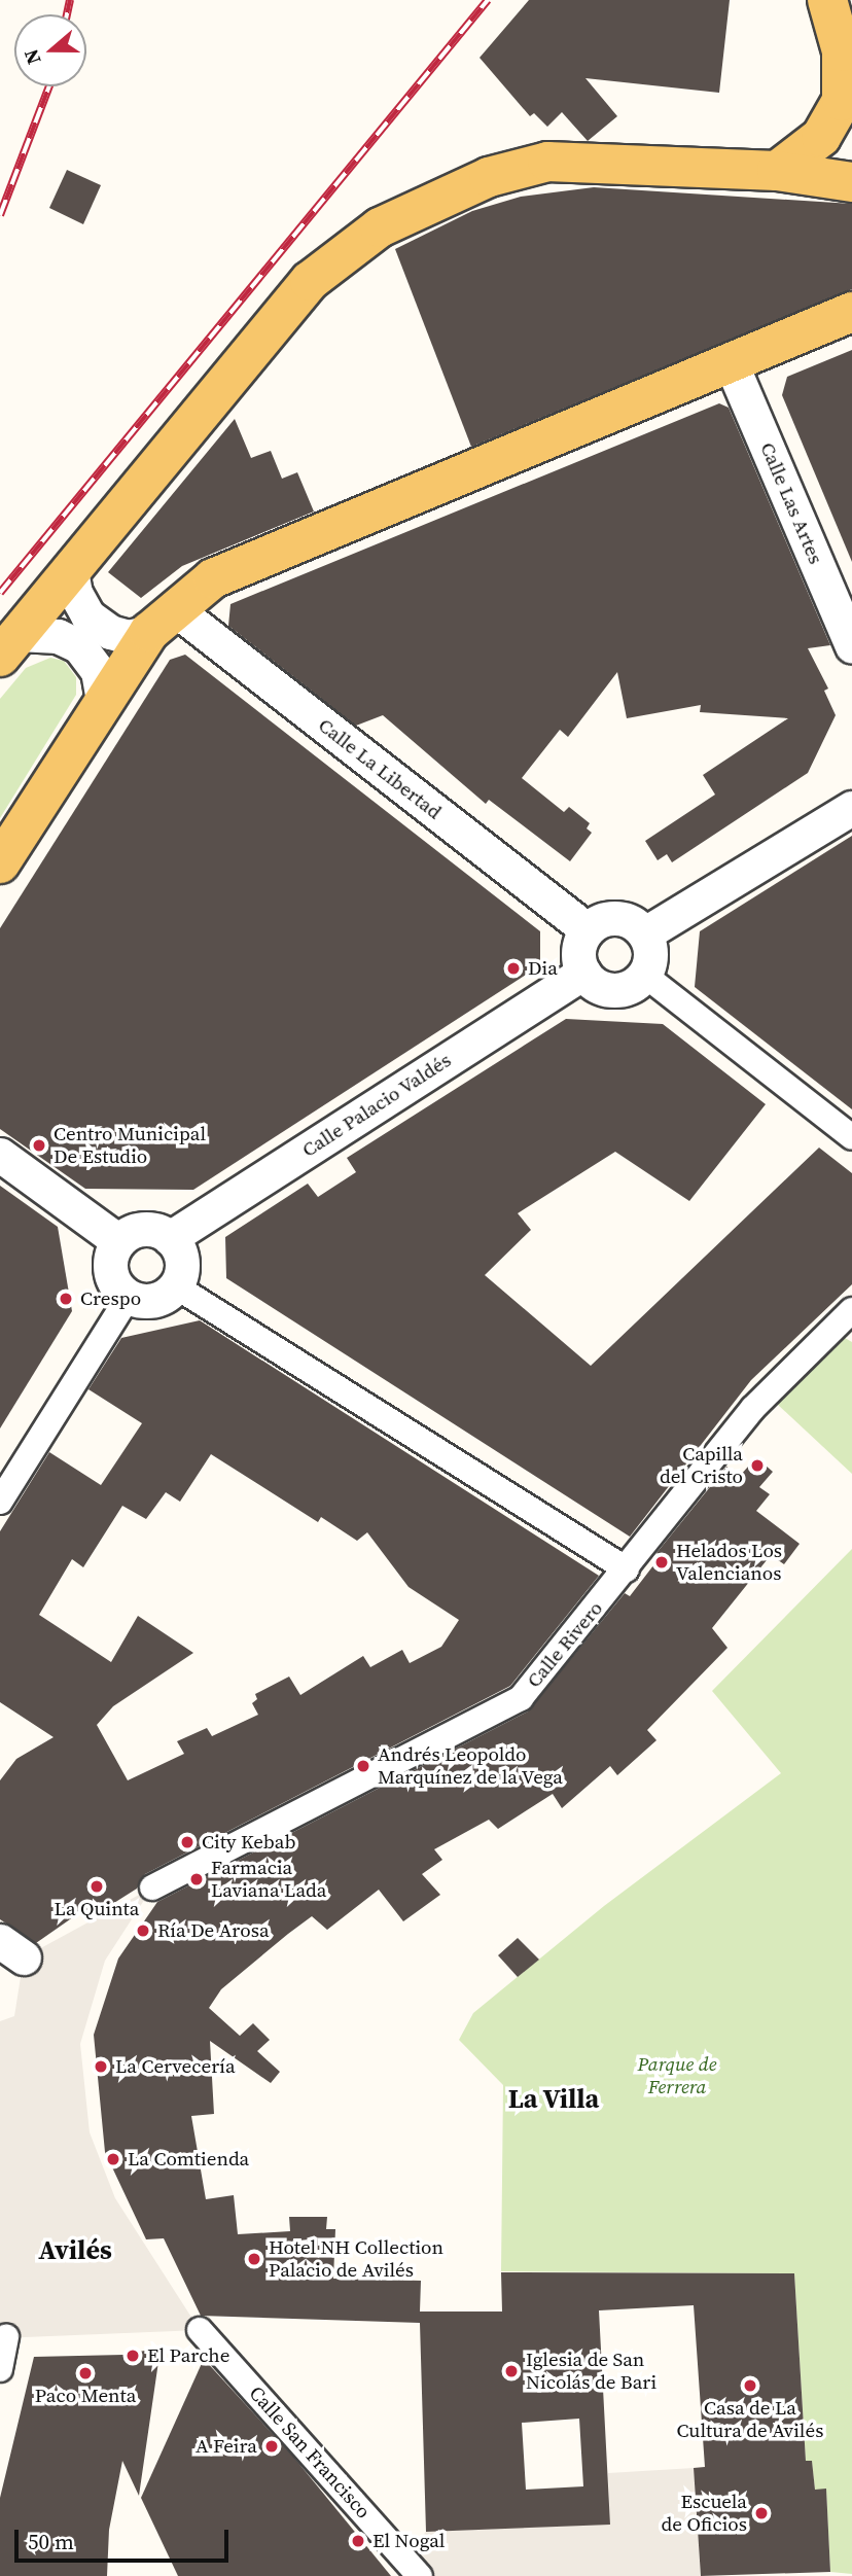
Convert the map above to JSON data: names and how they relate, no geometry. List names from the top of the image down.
{
  "streets": {
    "street": [
      "Calle Las Artes",
      "Calle La Libertad",
      "Calle Palacio Valdés",
      "Calle Rivero",
      "Calle San Francisco"
    ]
  },
  "crossings": [
    ["Calle La Libertad", "Calle Palacio Valdés"]
  ],
  "districts": ["La Villa", "Avilés"],
  "parks": ["Parque de Ferrera"],
  "places": [
    "Dia",
    "Centro Municipal De Estudio",
    "Crespo",
    "Capilla del Cristo",
    "Helados Los Valencianos",
    "Andrés Leopoldo Marquínez de la Vega",
    "City Kebab",
    "Farmacia Laviana Lada",
    "La Quinta",
    "Ría De Arosa",
    "La Cervecería",
    "La Comtienda",
    "Hotel NH Collection Palacio de Avilés",
    "El Parche",
    "Iglesia de San Nicolás de Bari",
    "Paco Menta",
    "Casa de La Cultura de Avilés",
    "A Feira",
    "Escuela de Oficios",
    "El Nogal"
  ],
  "scale_bar": "50 m",
  "north": "left"
}
